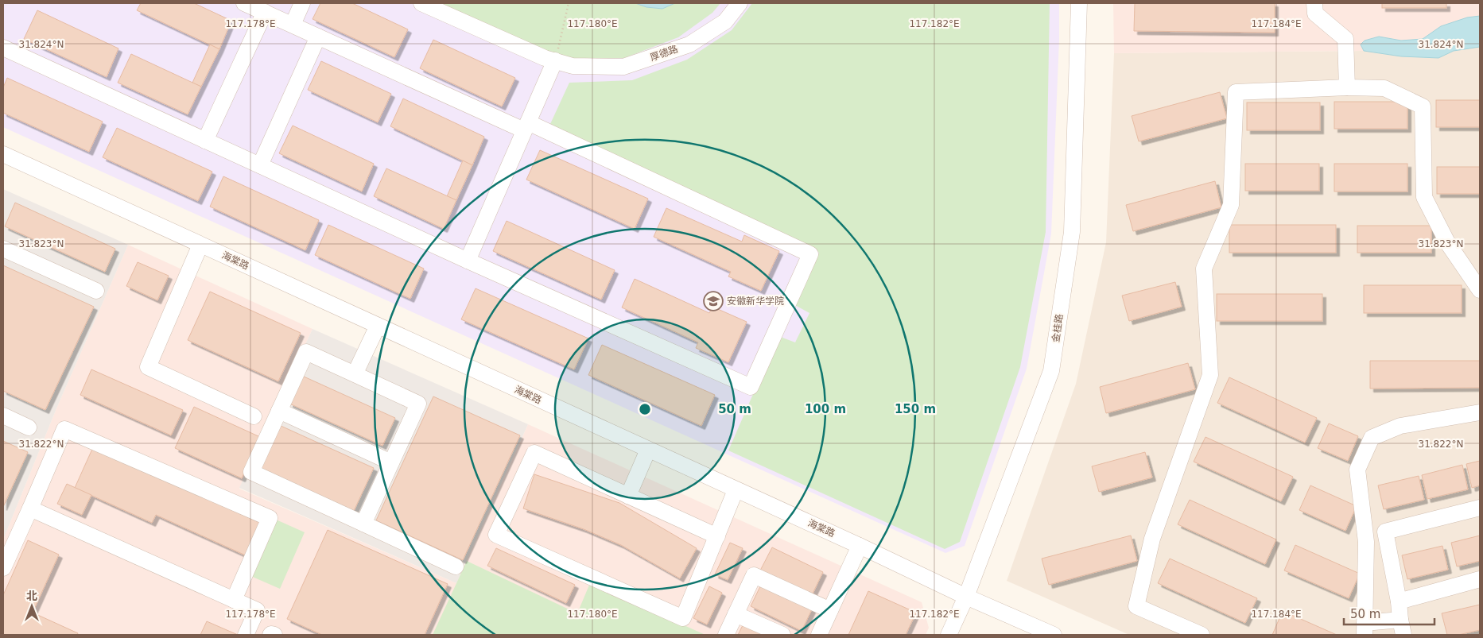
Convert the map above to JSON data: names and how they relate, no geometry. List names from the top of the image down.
{
  "streets": {
    "street": ["厚德路", "海棠路", "金桂路"]
  },
  "crossings": [
    ["海棠路", "金桂路"]
  ],
  "places": {
    "school or university": ["安徽新华学院"]
  },
  "scale_bar": "50 m",
  "north": "top",
  "coordinates": [
    "117.178°E",
    "117.180°E",
    "117.182°E",
    "117.184°E",
    "31.824°N",
    "31.823°N",
    "31.822°N"
  ],
  "rings": ["50 m", "100 m", "150 m"]
}
